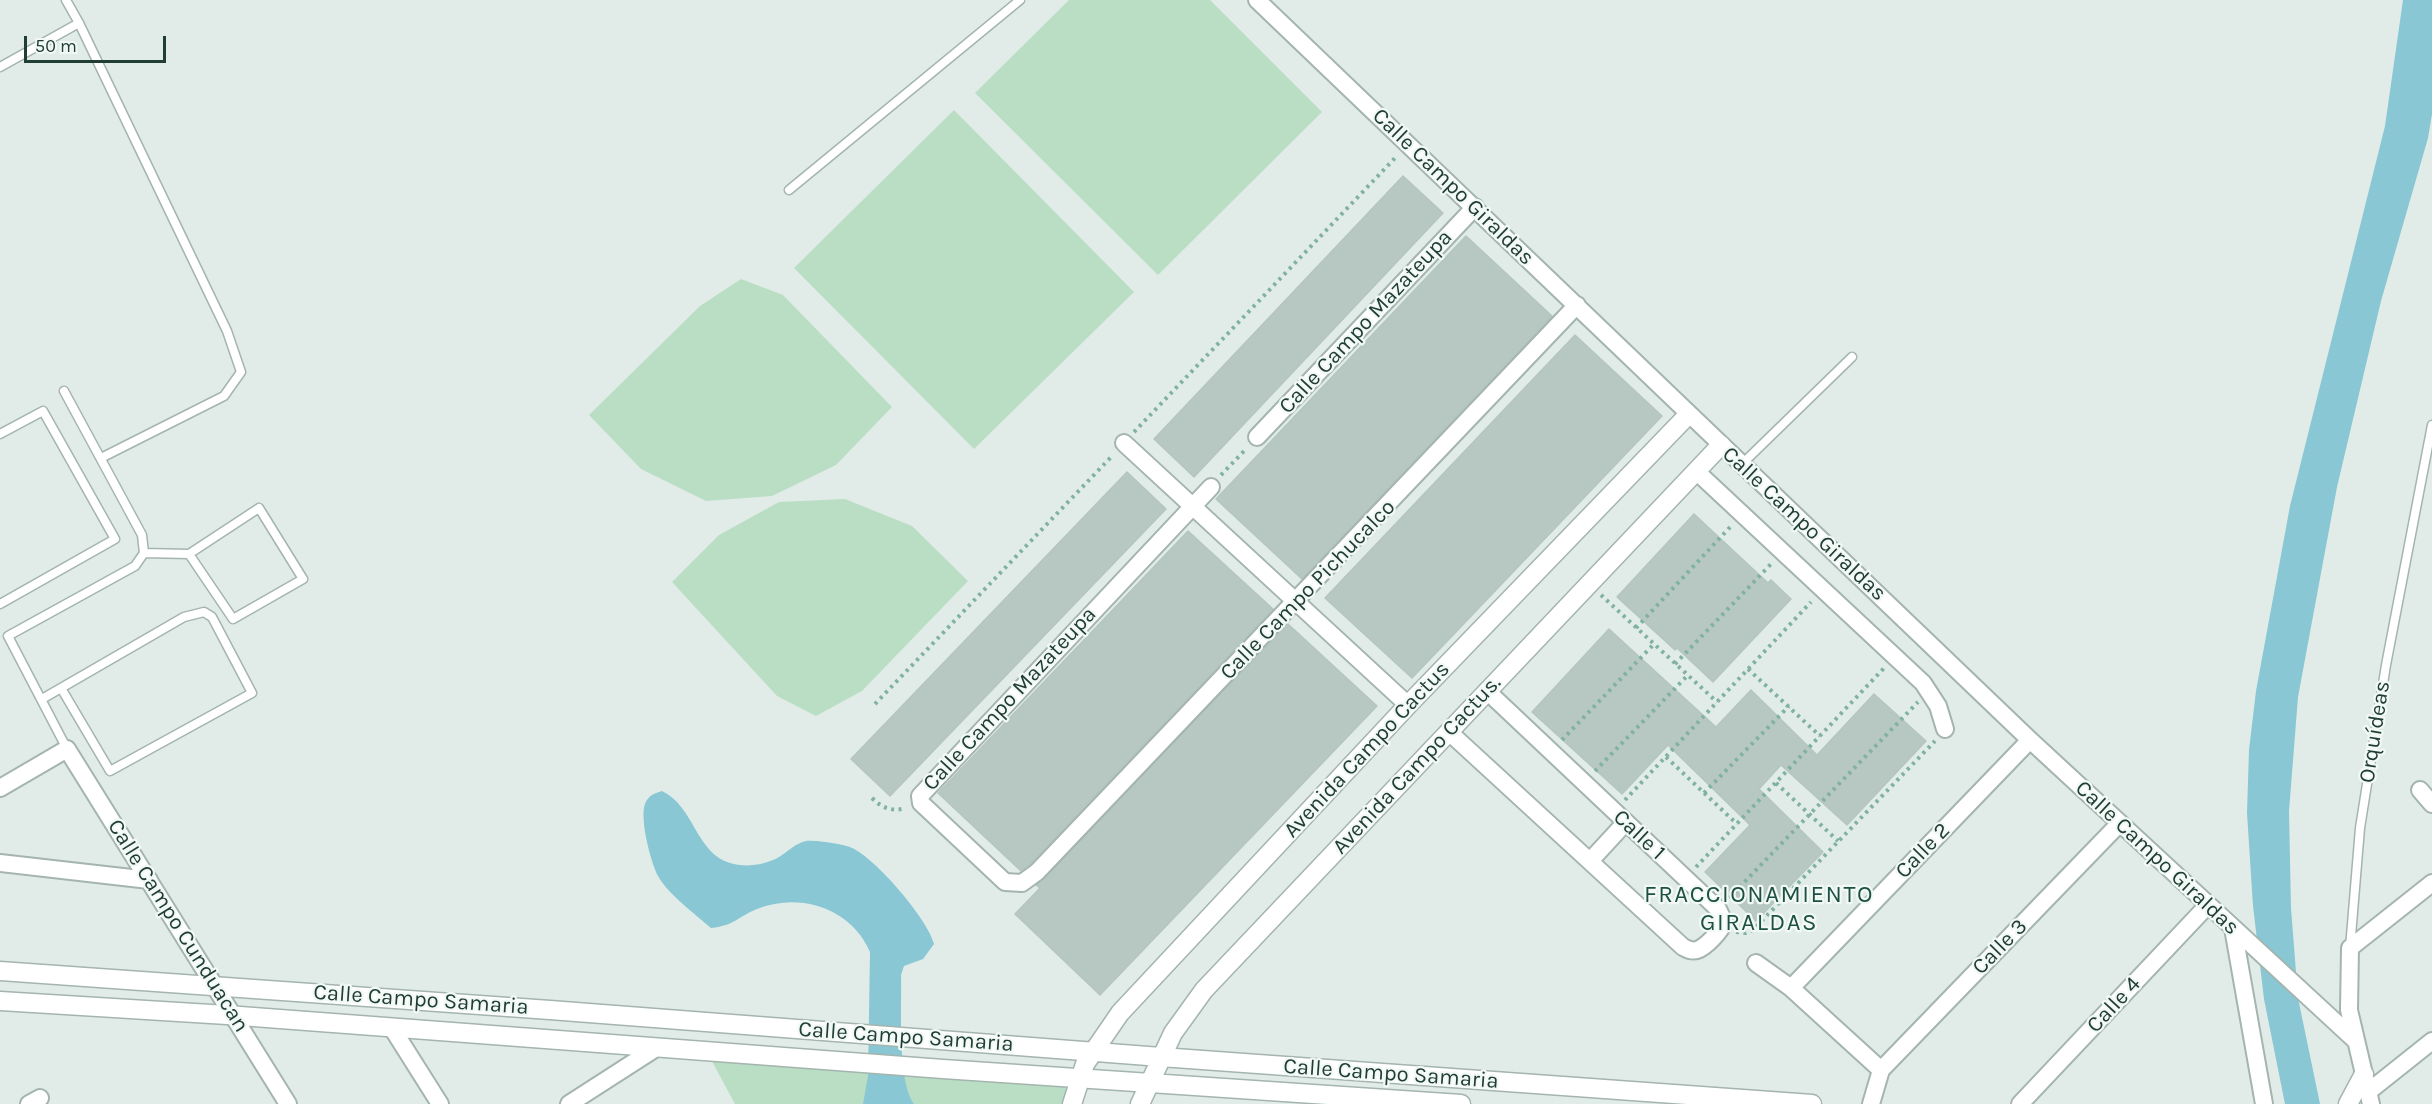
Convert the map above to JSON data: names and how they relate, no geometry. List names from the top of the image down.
{
  "streets": {
    "street": [
      "Calle Campo Giraldas",
      "Calle Campo Mazateupa",
      "Calle Campo Pichucalco",
      "Orquídeas",
      "Avenida Campo Cactus",
      "Avenida Campo Cactus.",
      "Calle 1",
      "Calle 2",
      "Calle Campo Cunduacan",
      "Calle 3",
      "Calle Campo Samaria",
      "Calle 4"
    ]
  },
  "crossings": [
    ["Calle Campo Giraldas", "Calle Campo Mazateupa"],
    ["Calle Campo Giraldas", "Calle Campo Pichucalco"],
    ["Calle Campo Giraldas", "Orquídeas"],
    ["Calle Campo Giraldas", "Avenida Campo Cactus"],
    ["Calle Campo Giraldas", "Avenida Campo Cactus."],
    ["Calle Campo Giraldas", "Calle 2"],
    ["Calle Campo Giraldas", "Calle 3"],
    ["Calle Campo Giraldas", "Calle 4"],
    ["Calle Campo Mazateupa", "Calle Campo Pichucalco"],
    ["Avenida Campo Cactus", "Calle Campo Samaria"],
    ["Avenida Campo Cactus.", "Calle 1"],
    ["Avenida Campo Cactus.", "Calle Campo Samaria"],
    ["Calle Campo Cunduacan", "Calle Campo Samaria"]
  ],
  "districts": ["FRACCIONAMIENTO GIRALDAS"],
  "scale_bar": "50 m"
}
